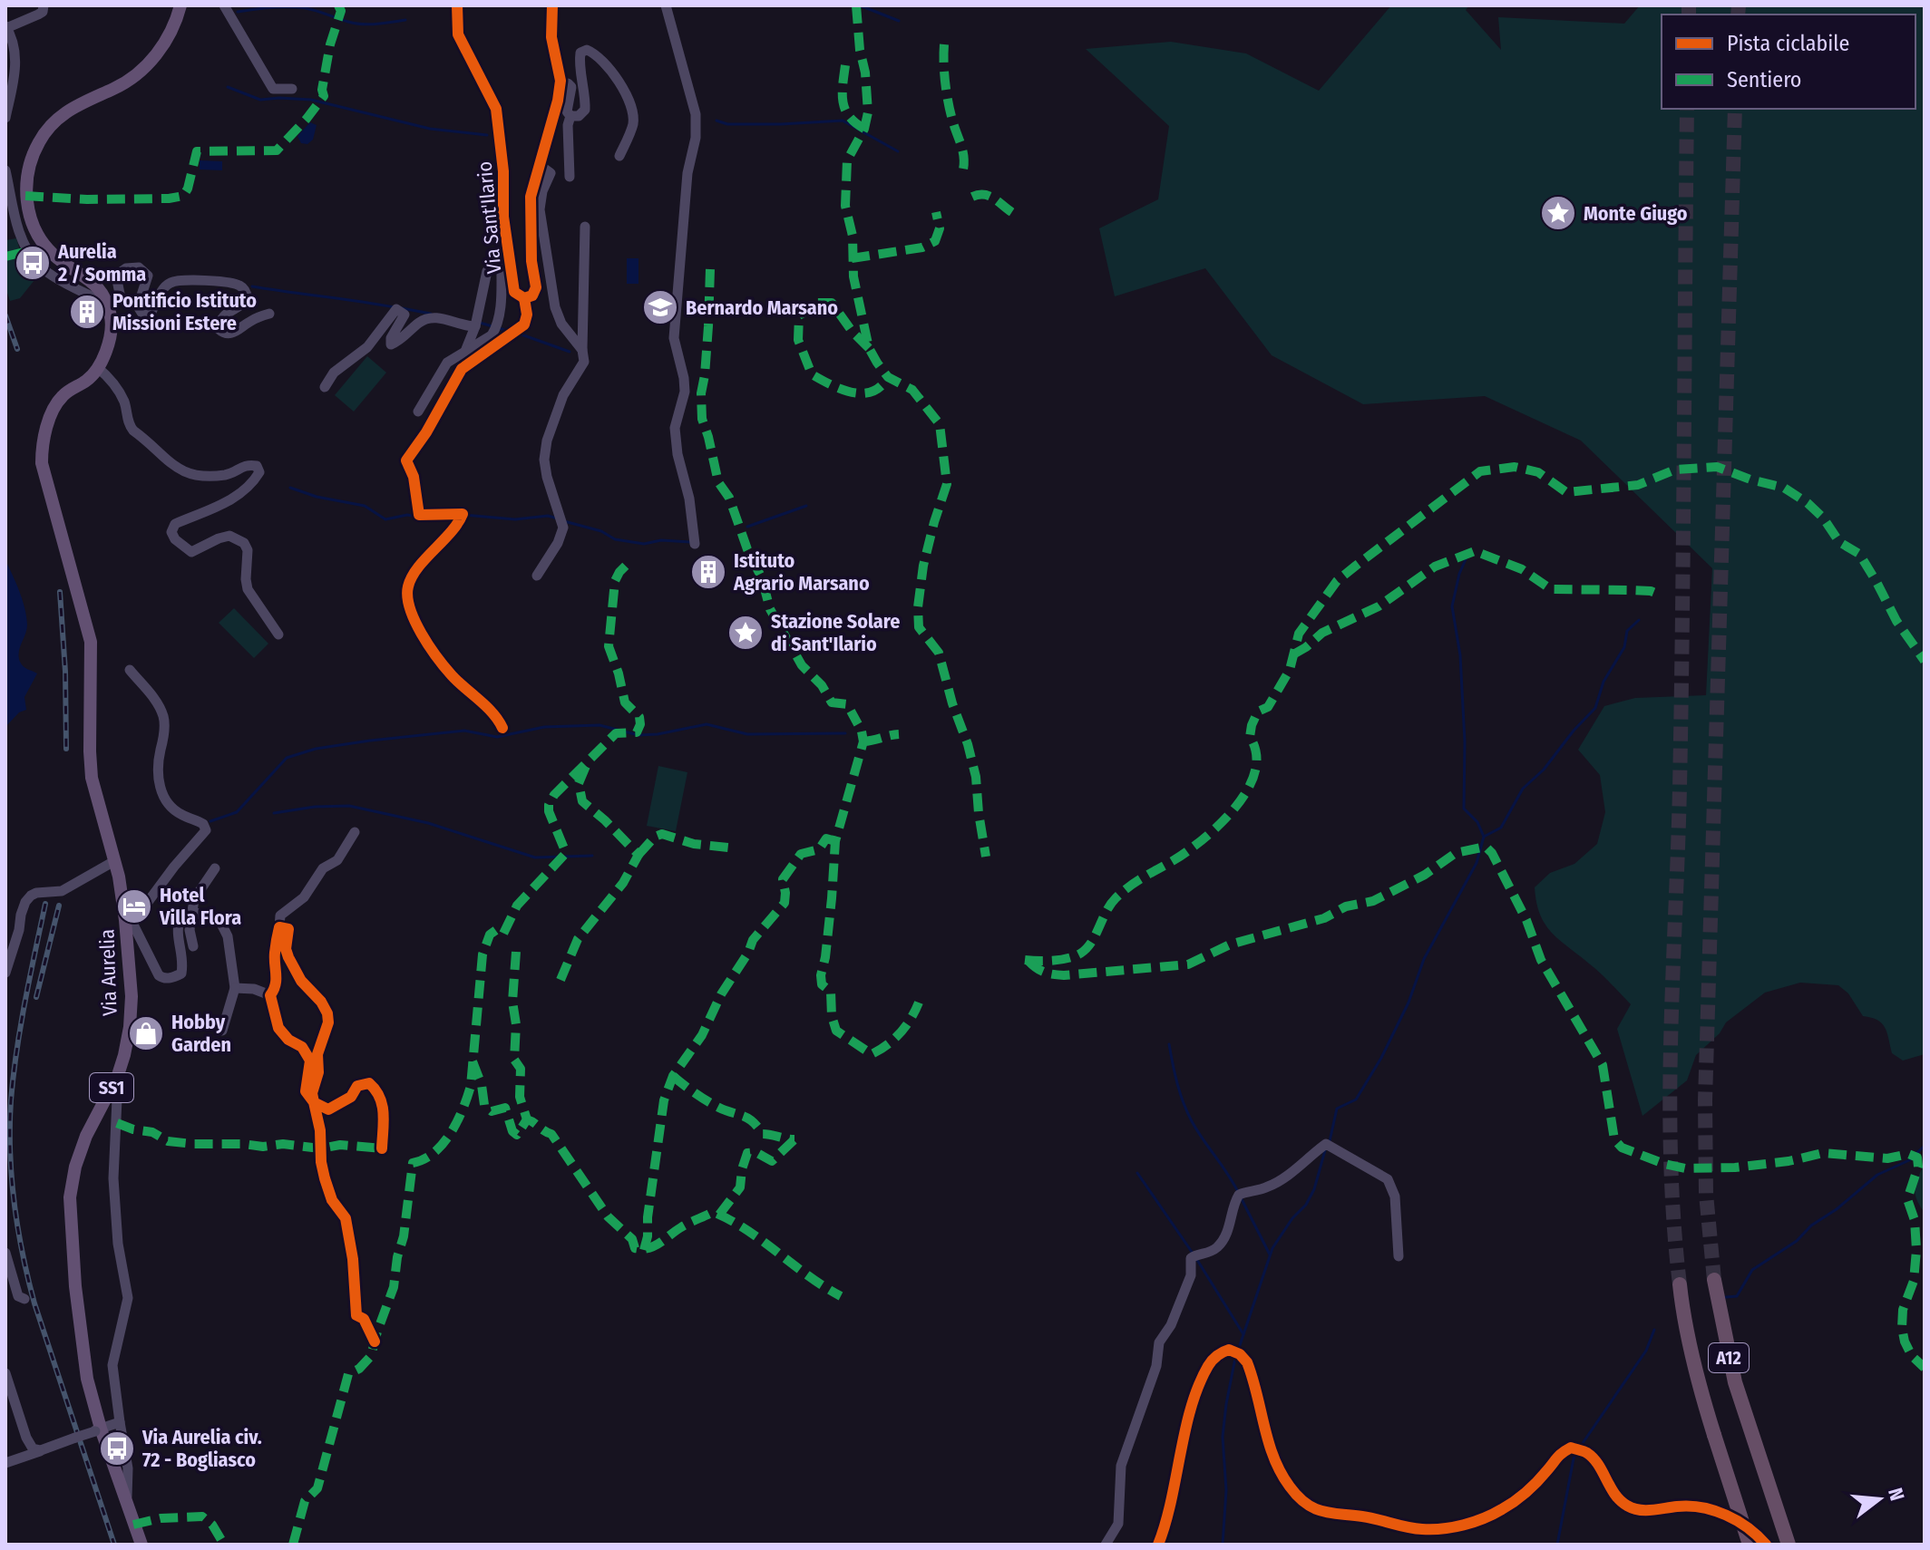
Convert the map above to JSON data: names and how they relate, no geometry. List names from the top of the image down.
{
  "streets": {
    "highway": ["A12"],
    "main road": ["Via Aurelia", "SS1"],
    "street": ["Via Sant'Ilario"]
  },
  "places": {
    "place": ["Monte Giugo", "Stazione Solare di Sant'Ilario"],
    "bus stop": ["Aurelia 2 / Somma", "Via Aurelia civ. 72 - Bogliasco"],
    "school or university": ["Bernardo Marsano"],
    "building": ["Pontificio Istituto Missioni Estere", "Istituto Agrario Marsano"],
    "hotel": ["Hotel Villa Flora"],
    "shop": ["Hobby Garden"]
  },
  "legend": ["Pista ciclabile", "Sentiero"],
  "north": "right"
}
